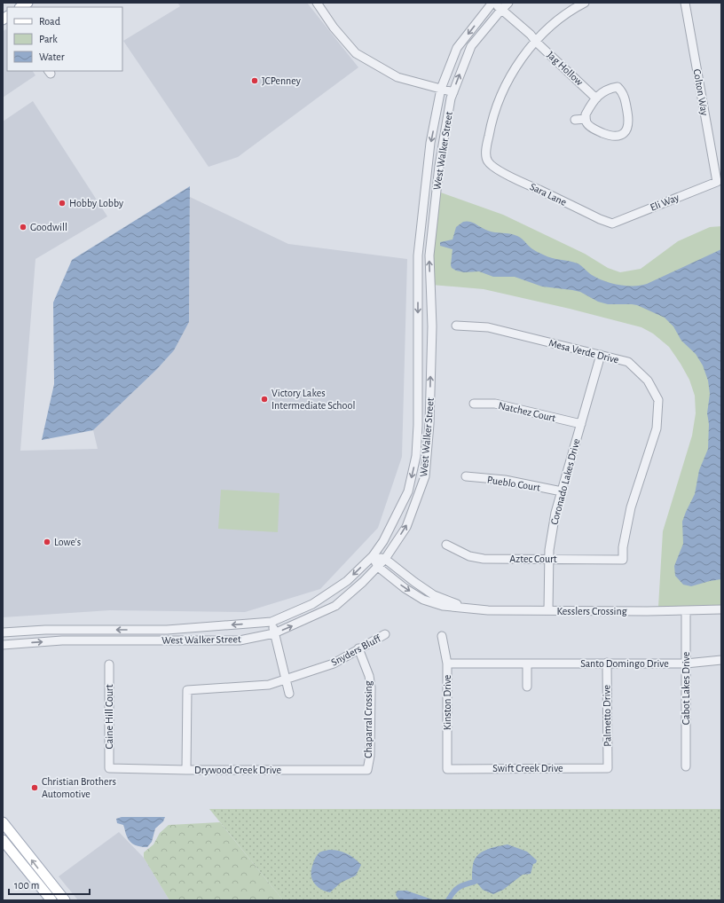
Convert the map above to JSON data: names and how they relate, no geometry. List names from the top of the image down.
{
  "streets": {
    "street": [
      "Jag Hollow",
      "Colton Way",
      "West Walker Street",
      "Sara Lane",
      "Eli Way",
      "Mesa Verde Drive",
      "Natchez Court",
      "Coronado Lakes Drive",
      "Pueblo Court",
      "Aztec Court",
      "Kesslers Crossing",
      "Snyders Bluff",
      "Santo Domingo Drive",
      "Cabot Lakes Drive",
      "Kinston Drive",
      "Palmetto Drive",
      "Caine Hill Court",
      "Chaparral Crossing",
      "Swift Creek Drive",
      "Drywood Creek Drive"
    ]
  },
  "crossings": [
    ["Jag Hollow", "West Walker Street"],
    ["Jag Hollow", "Sara Lane"],
    ["Colton Way", "Eli Way"],
    ["West Walker Street", "Kesslers Crossing"],
    ["Sara Lane", "Eli Way"],
    ["Mesa Verde Drive", "Coronado Lakes Drive"],
    ["Mesa Verde Drive", "Aztec Court"],
    ["Natchez Court", "Coronado Lakes Drive"],
    ["Coronado Lakes Drive", "Pueblo Court"],
    ["Coronado Lakes Drive", "Aztec Court"],
    ["Coronado Lakes Drive", "Kesslers Crossing"],
    ["Kesslers Crossing", "Cabot Lakes Drive"],
    ["Snyders Bluff", "Chaparral Crossing"],
    ["Snyders Bluff", "Drywood Creek Drive"],
    ["Santo Domingo Drive", "Cabot Lakes Drive"],
    ["Santo Domingo Drive", "Kinston Drive"],
    ["Santo Domingo Drive", "Palmetto Drive"],
    ["Kinston Drive", "Swift Creek Drive"],
    ["Palmetto Drive", "Swift Creek Drive"],
    ["Caine Hill Court", "Drywood Creek Drive"],
    ["Chaparral Crossing", "Drywood Creek Drive"]
  ],
  "places": [
    "JCPenney",
    "Hobby Lobby",
    "Goodwill",
    "Victory Lakes Intermediate School",
    "Lowe's",
    "Christian Brothers Automotive"
  ],
  "legend": ["Road", "Park", "Water"],
  "scale_bar": "100 m"
}
